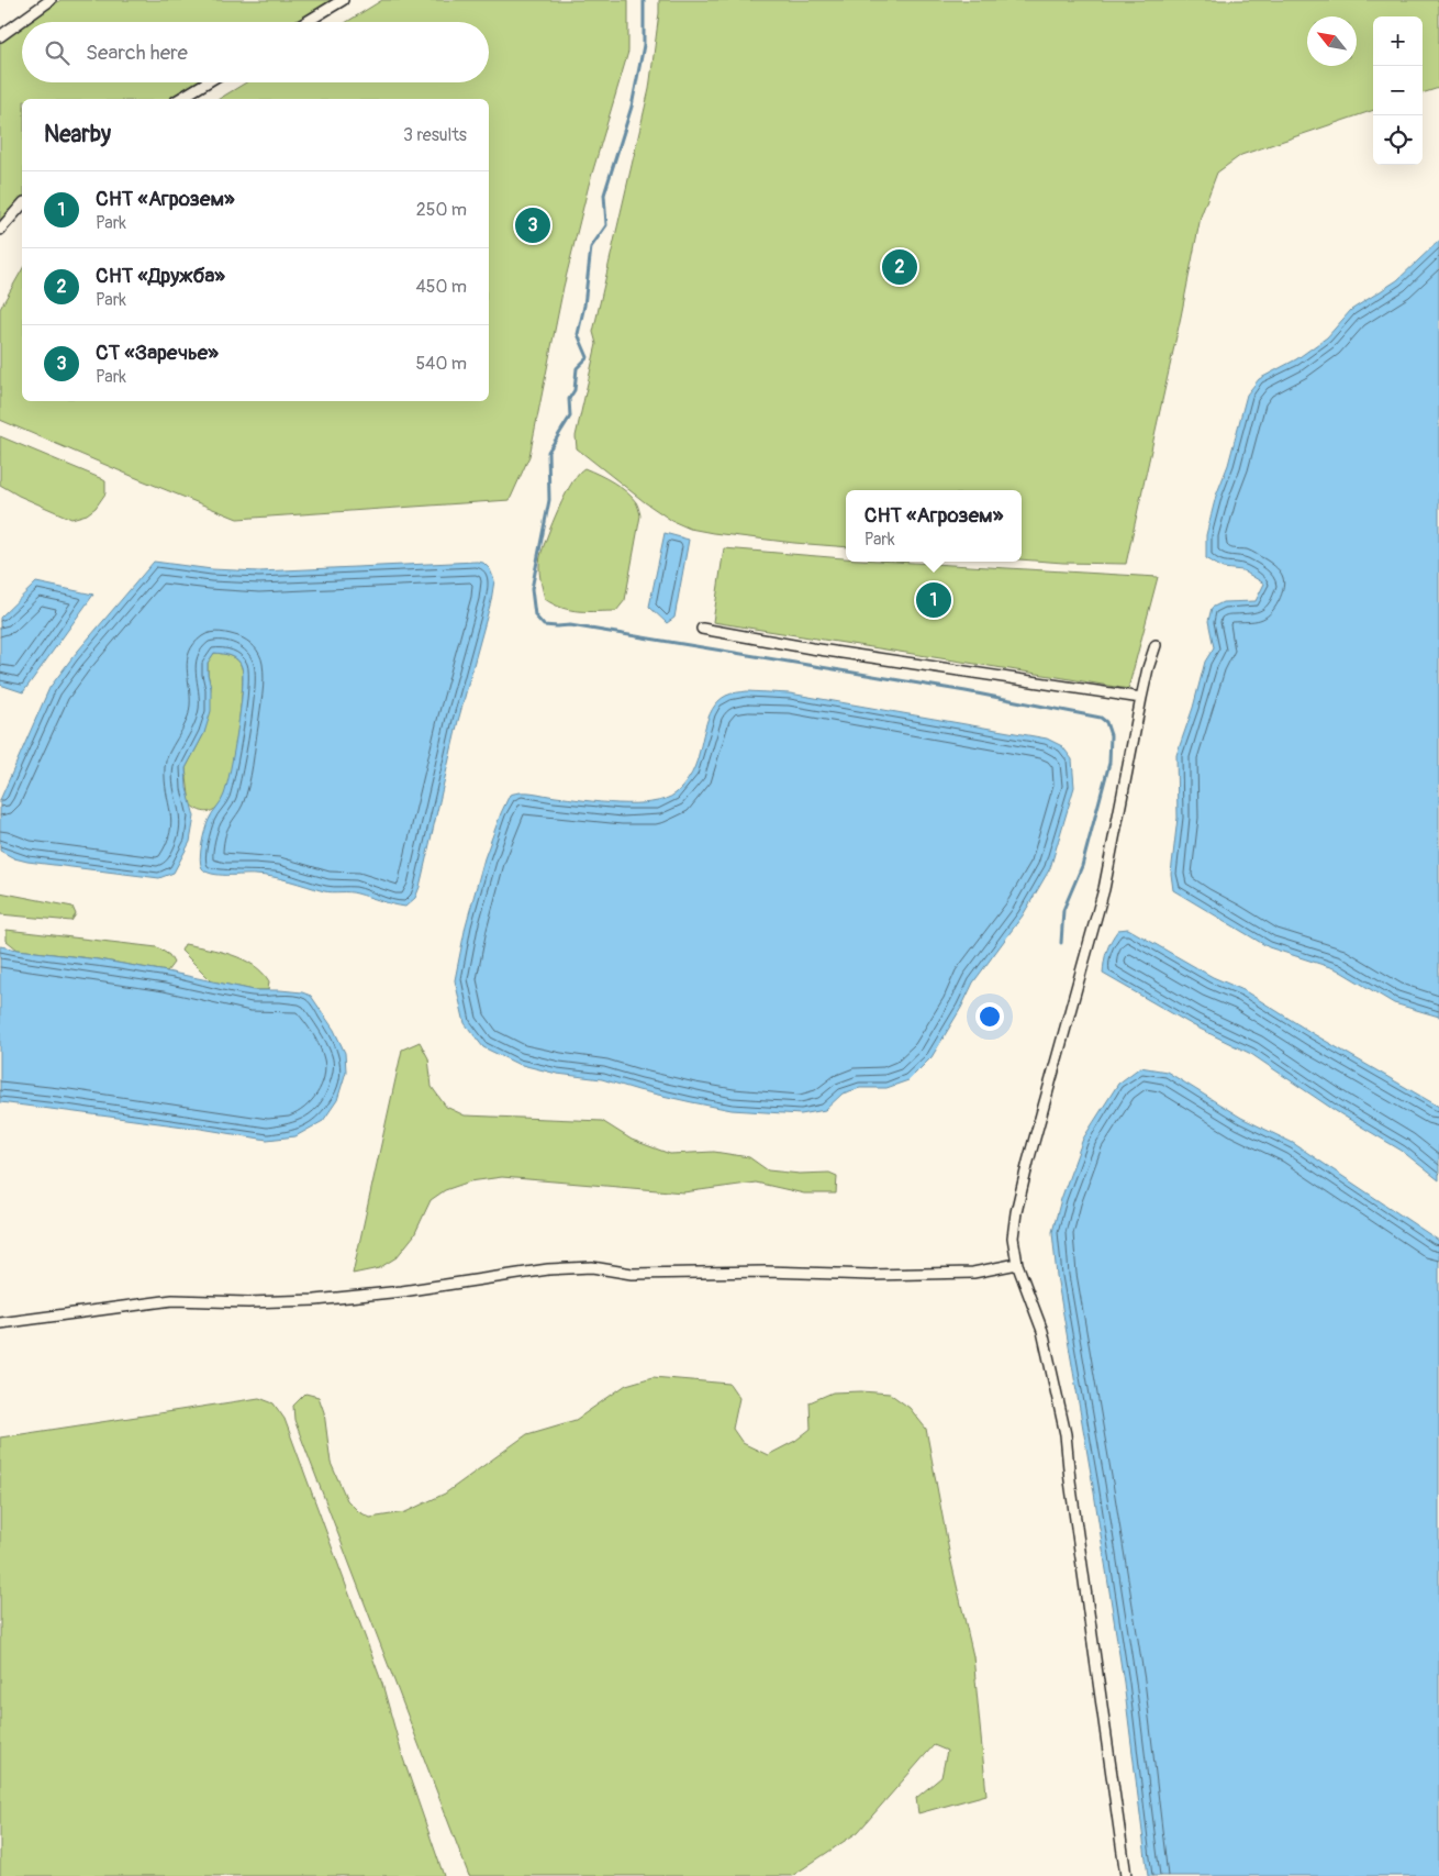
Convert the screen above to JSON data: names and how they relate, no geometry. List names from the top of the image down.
{
  "north": "top left",
  "page": {
    "map_buttons": ["+", "−"],
    "search": "Search here",
    "heading": ["Nearby", "3 results"],
    "list": [
      {
        "mark": "1",
        "name": "СНТ «Агрозем»",
        "note": "Park",
        "value": "250 m"
      },
      {
        "mark": "2",
        "name": "СНТ «Дружба»",
        "note": "Park",
        "value": "450 m"
      },
      {
        "mark": "3",
        "name": "СТ «Заречье»",
        "note": "Park",
        "value": "540 m"
      }
    ],
    "pins": ["3", "2", "1"],
    "popup": ["СНТ «Агрозем»", "Park"]
  }
}
